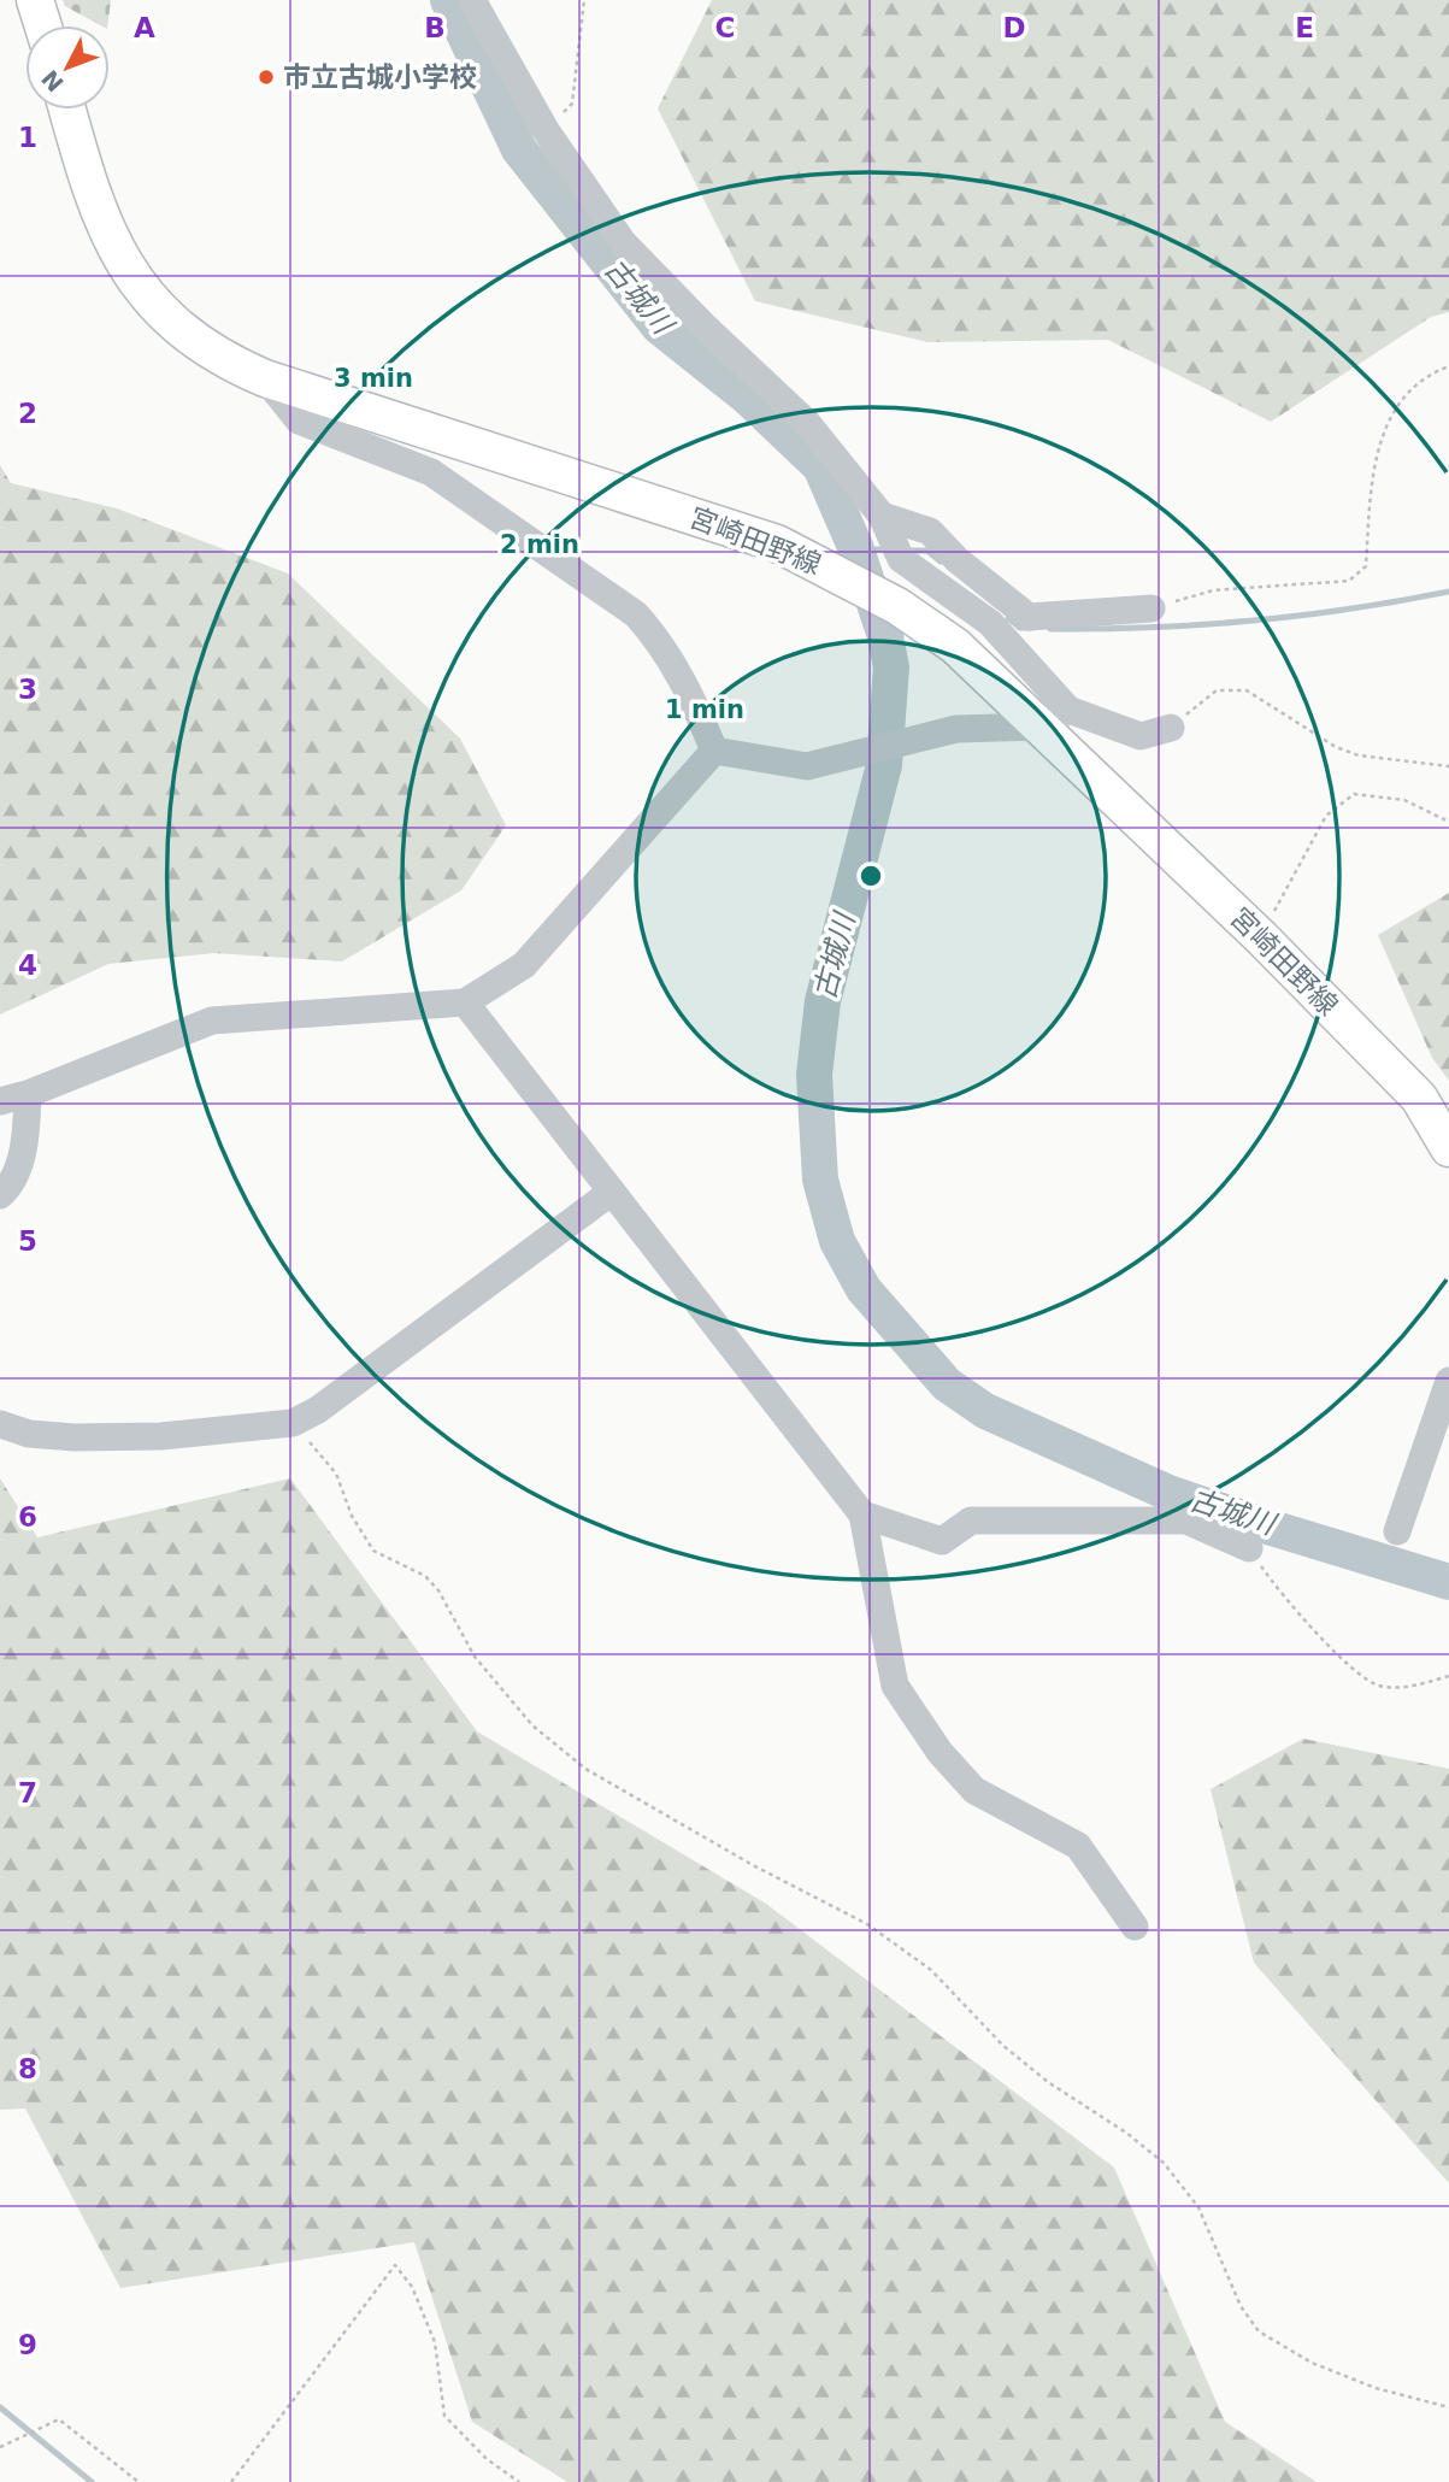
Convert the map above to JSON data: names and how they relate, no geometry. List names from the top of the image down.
{
  "streets": {
    "main road": ["宮崎田野線"]
  },
  "water": ["古城川"],
  "places": ["市立古城小学校"],
  "north": "bottom left",
  "grid": {
    "columns": [
      "A",
      "B",
      "C",
      "D",
      "E"
    ],
    "rows": [
      "1",
      "2",
      "3",
      "4",
      "5",
      "6",
      "7",
      "8",
      "9"
    ]
  },
  "rings": ["3 min", "2 min", "1 min"]
}
